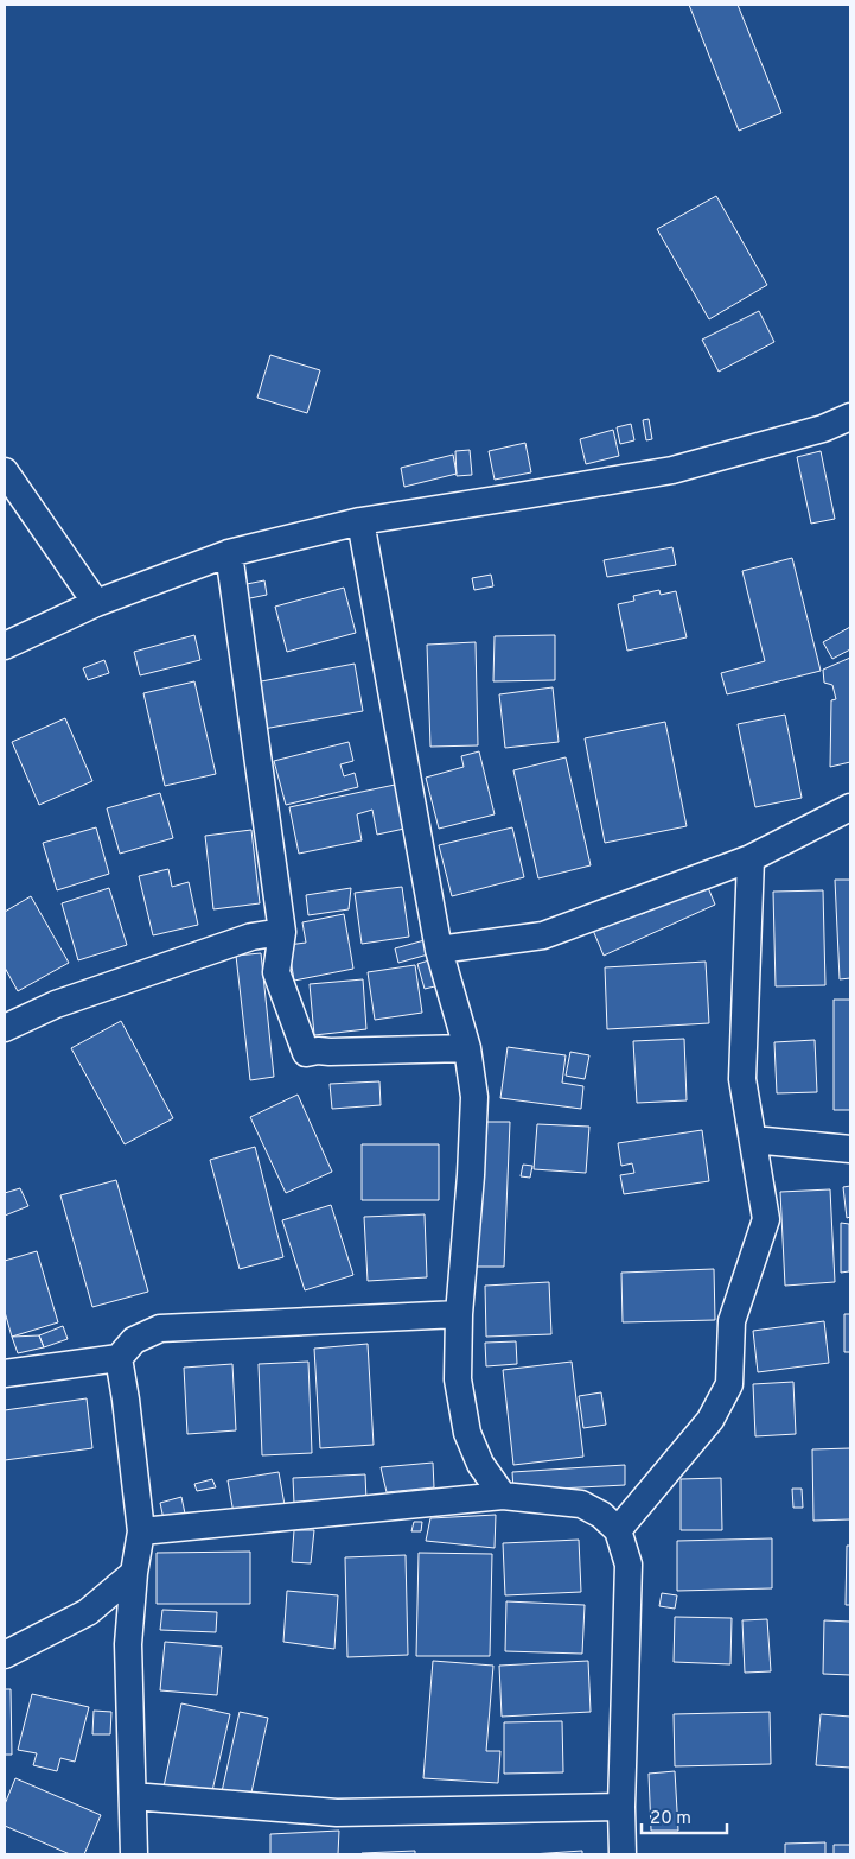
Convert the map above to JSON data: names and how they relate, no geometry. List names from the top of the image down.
{
  "scale_bar": "20 m"
}
